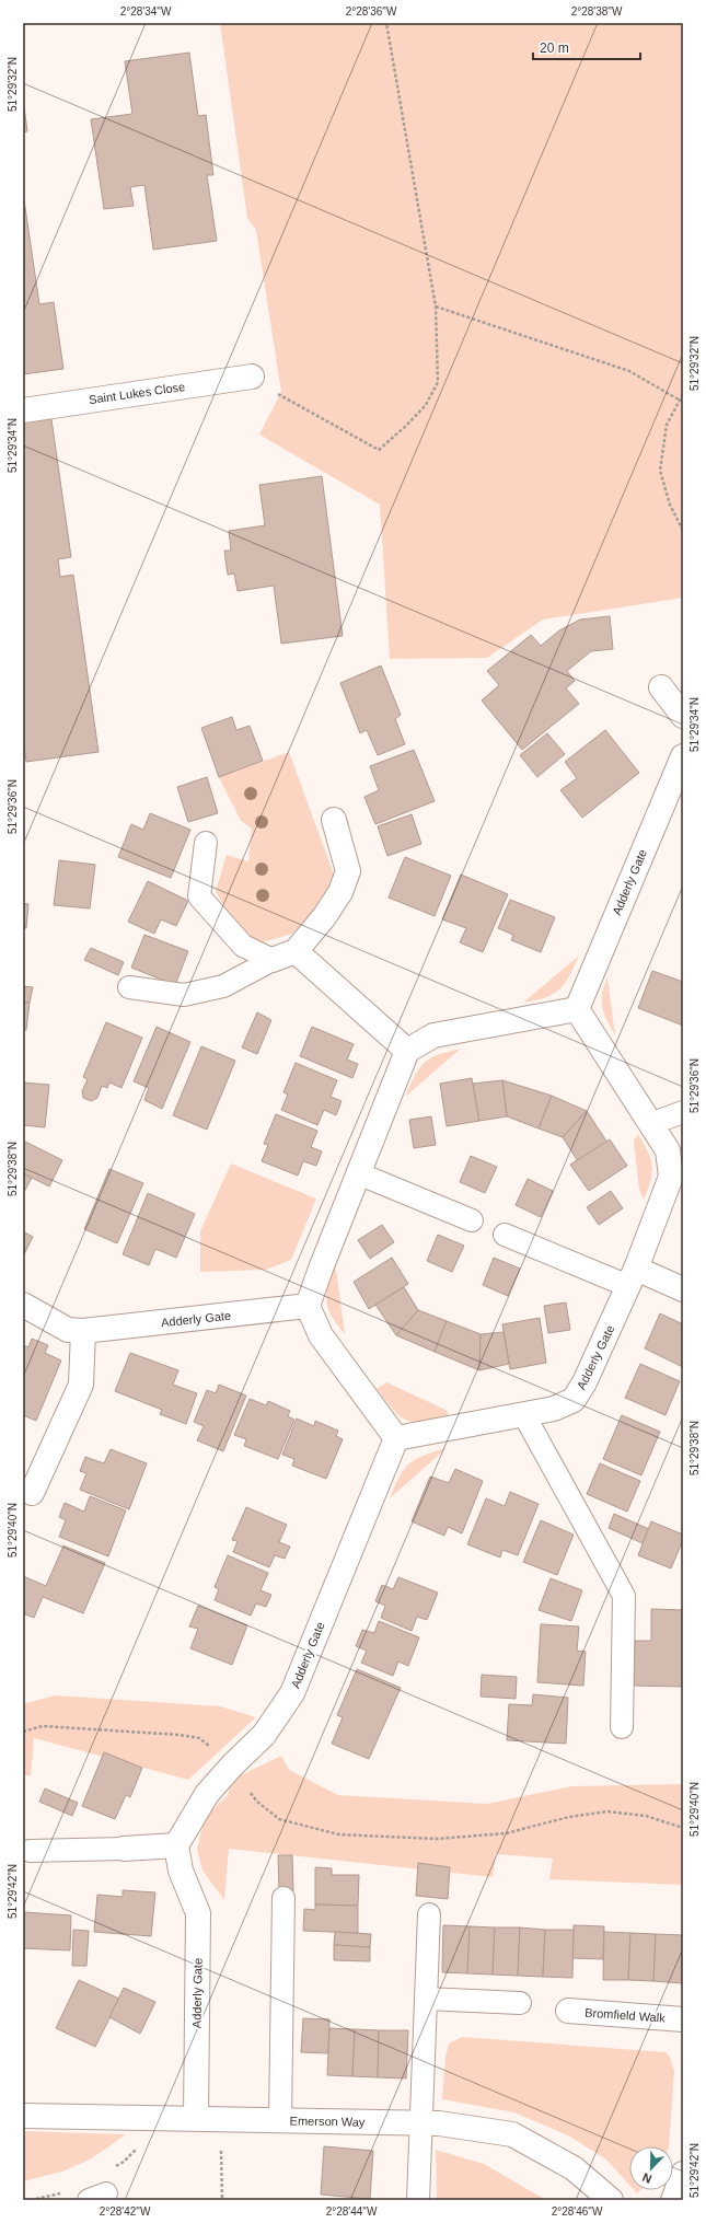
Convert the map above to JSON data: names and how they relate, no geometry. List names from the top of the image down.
{
  "streets": {
    "street": [
      "Saint Lukes Close",
      "Adderly Gate",
      "Bromfield Walk",
      "Emerson Way"
    ]
  },
  "crossings": [
    ["Adderly Gate", "Emerson Way"]
  ],
  "scale_bar": "20 m",
  "north": "bottom left",
  "coordinates": [
    "2°28'34\"W",
    "2°28'36\"W",
    "2°28'38\"W",
    "51°29'32\"N",
    "51°29'34\"N",
    "51°29'36\"N",
    "51°29'38\"N",
    "51°29'40\"N",
    "51°29'42\"N",
    "2°28'42\"W",
    "2°28'44\"W",
    "2°28'46\"W"
  ]
}
